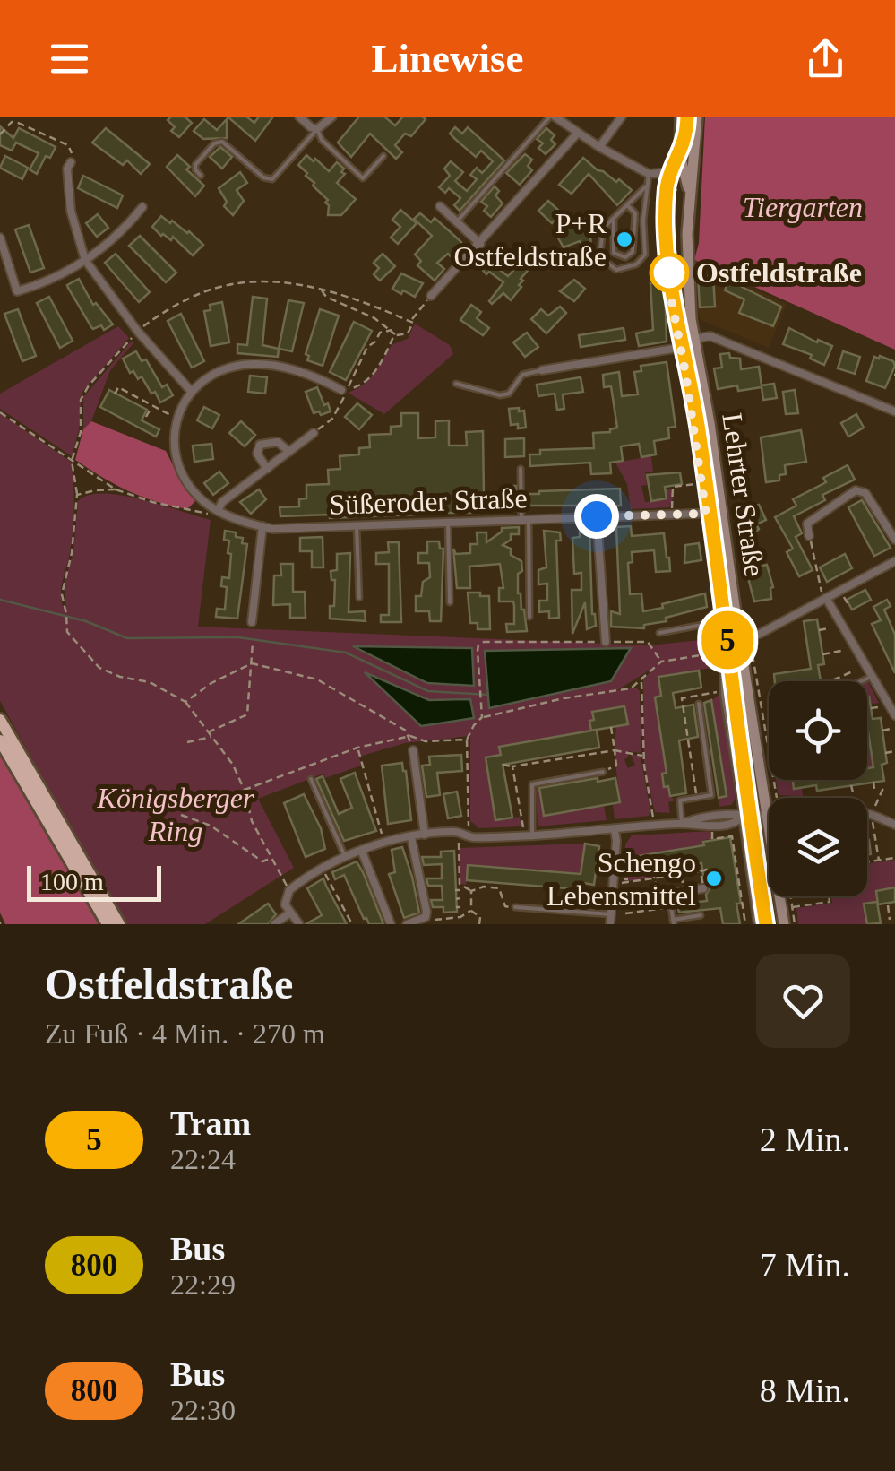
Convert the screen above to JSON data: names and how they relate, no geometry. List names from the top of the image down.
{
  "streets": {
    "main road": ["Lehrter Straße"],
    "street": ["Süßeroder Straße"]
  },
  "crossings": [
    ["Lehrter Straße", "Süßeroder Straße"]
  ],
  "parks": ["Tiergarten", "Königsberger Ring"],
  "places": ["P+R Ostfeldstraße", "Ostfeldstraße", "Schengo Lebensmittel"],
  "lines": ["tram line 5"],
  "scale_bar": "100 m",
  "page": {
    "header": "Linewise",
    "on_map": "5",
    "scale": "100 m",
    "heading": ["Ostfeldstraße", "Zu Fuß · 4 Min. · 270 m"],
    "list": [
      {
        "mark": "5",
        "name": "Tram",
        "note": "22:24",
        "value": "2 Min."
      },
      {
        "mark": "800",
        "name": "Bus",
        "note": "22:29",
        "value": "7 Min."
      },
      {
        "mark": "800",
        "name": "Bus",
        "note": "22:30",
        "value": "8 Min."
      }
    ]
  }
}
